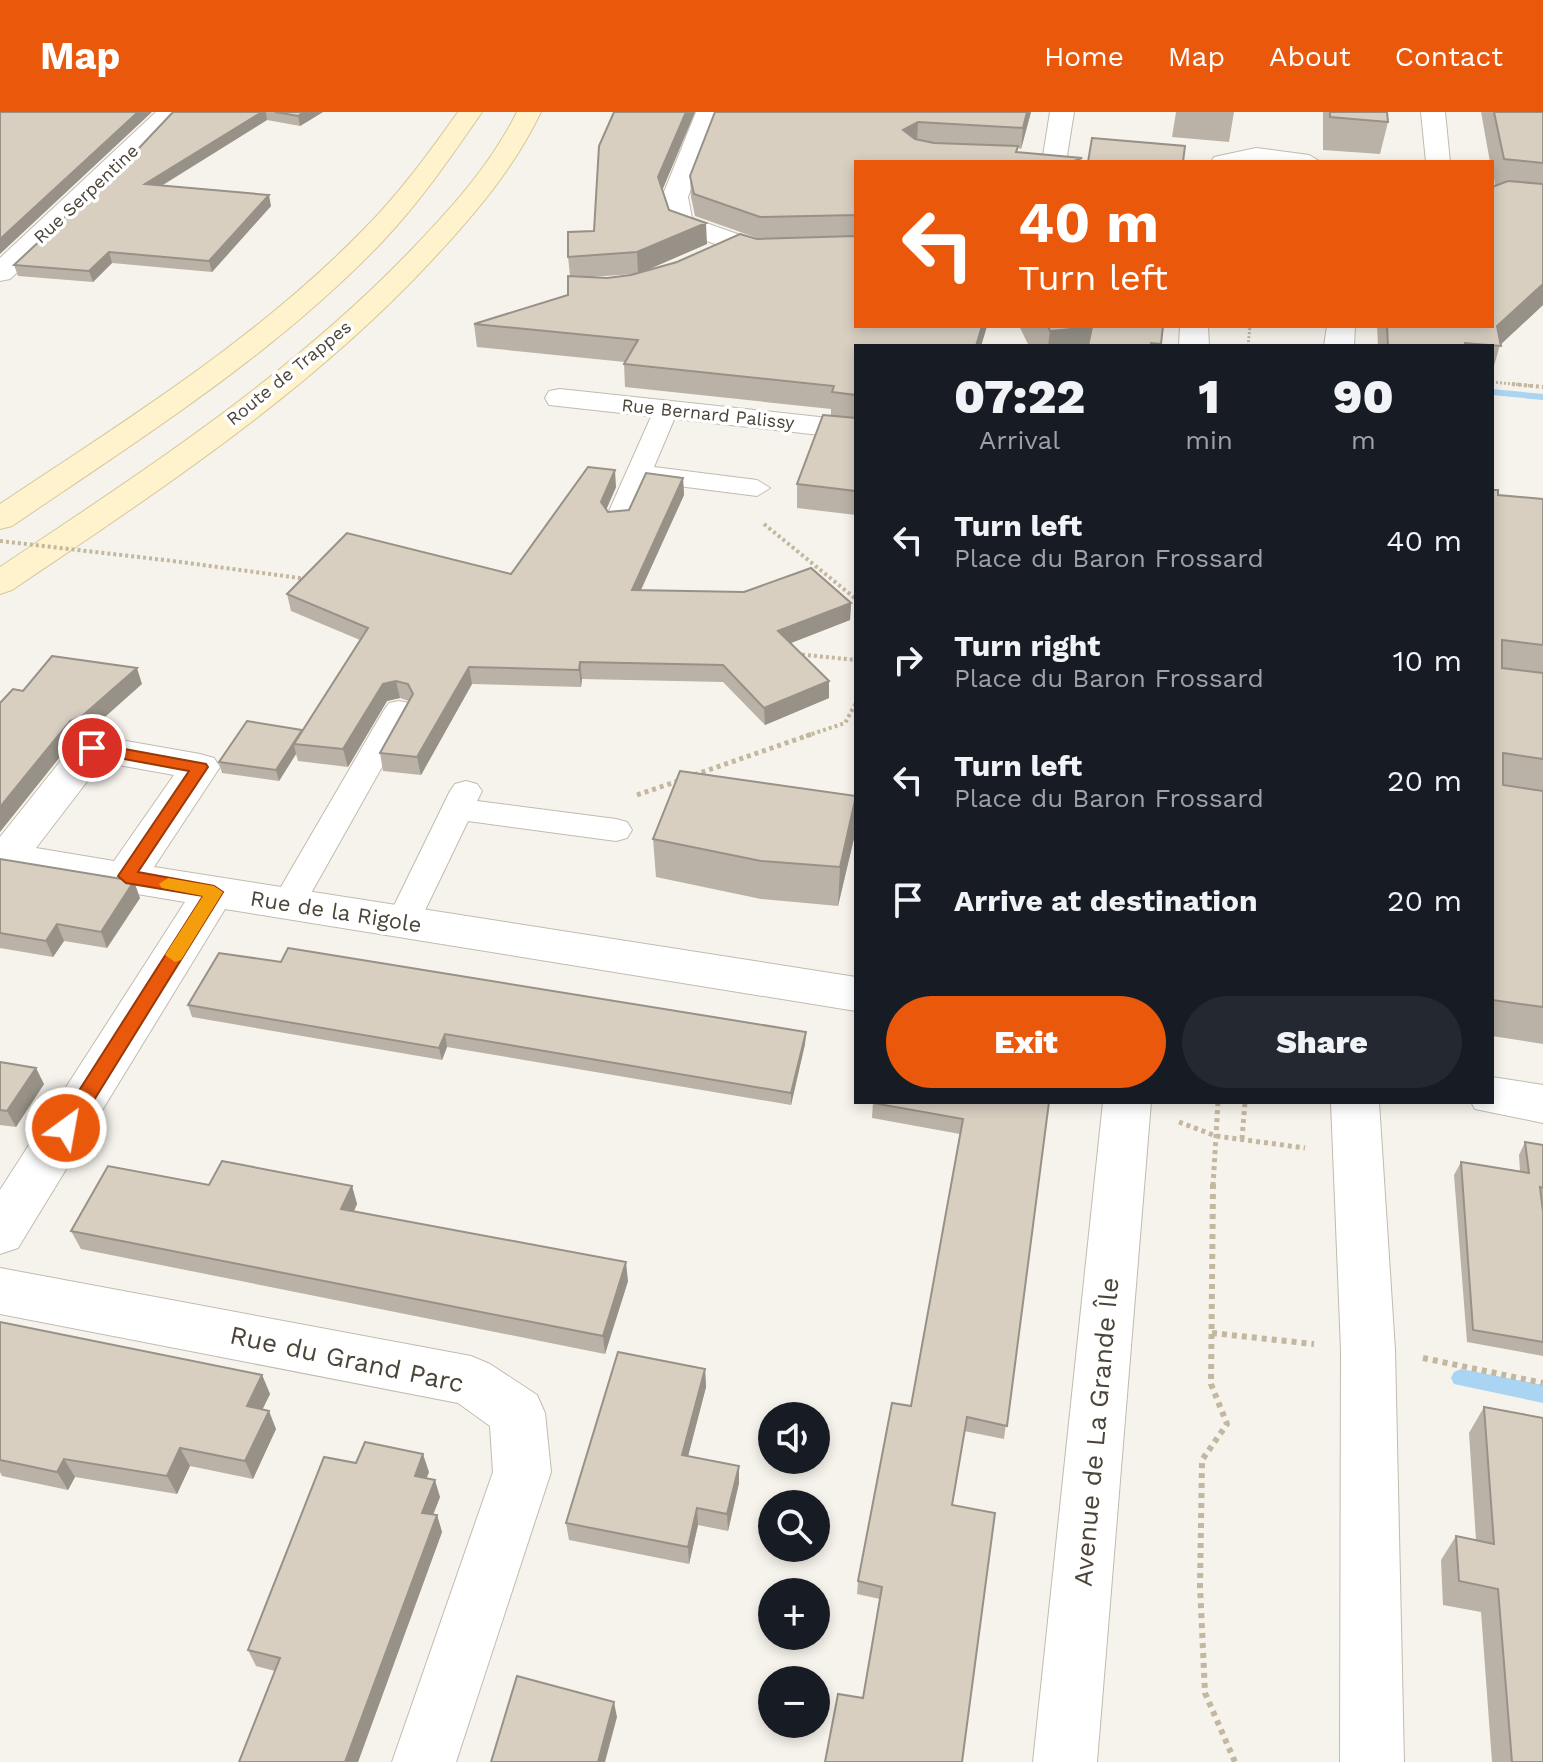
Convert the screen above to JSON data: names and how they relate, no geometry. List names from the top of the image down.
{
  "streets": {
    "main road": ["Route de Trappes"],
    "street": [
      "Rue Serpentine",
      "Rue Bernard Palissy",
      "Rue de la Rigole",
      "Rue du Grand Parc",
      "Avenue de La Grande Île"
    ]
  },
  "page": {
    "header": "Map",
    "nav": [
      "Home",
      "Map",
      "About",
      "Contact"
    ],
    "turn": ["40 m", "Turn left"],
    "eta": [
      "07:22",
      "Arrival",
      "1",
      "min",
      "90",
      "m"
    ],
    "list": [
      {
        "name": "Turn left",
        "note": "Place du Baron Frossard",
        "value": "40 m"
      },
      {
        "name": "Turn right",
        "note": "Place du Baron Frossard",
        "value": "10 m"
      },
      {
        "name": "Turn left",
        "note": "Place du Baron Frossard",
        "value": "20 m"
      },
      {
        "name": "Arrive at destination",
        "value": "20 m"
      }
    ],
    "buttons": ["Exit", "Share"],
    "map_buttons": ["+", "−"]
  }
}
